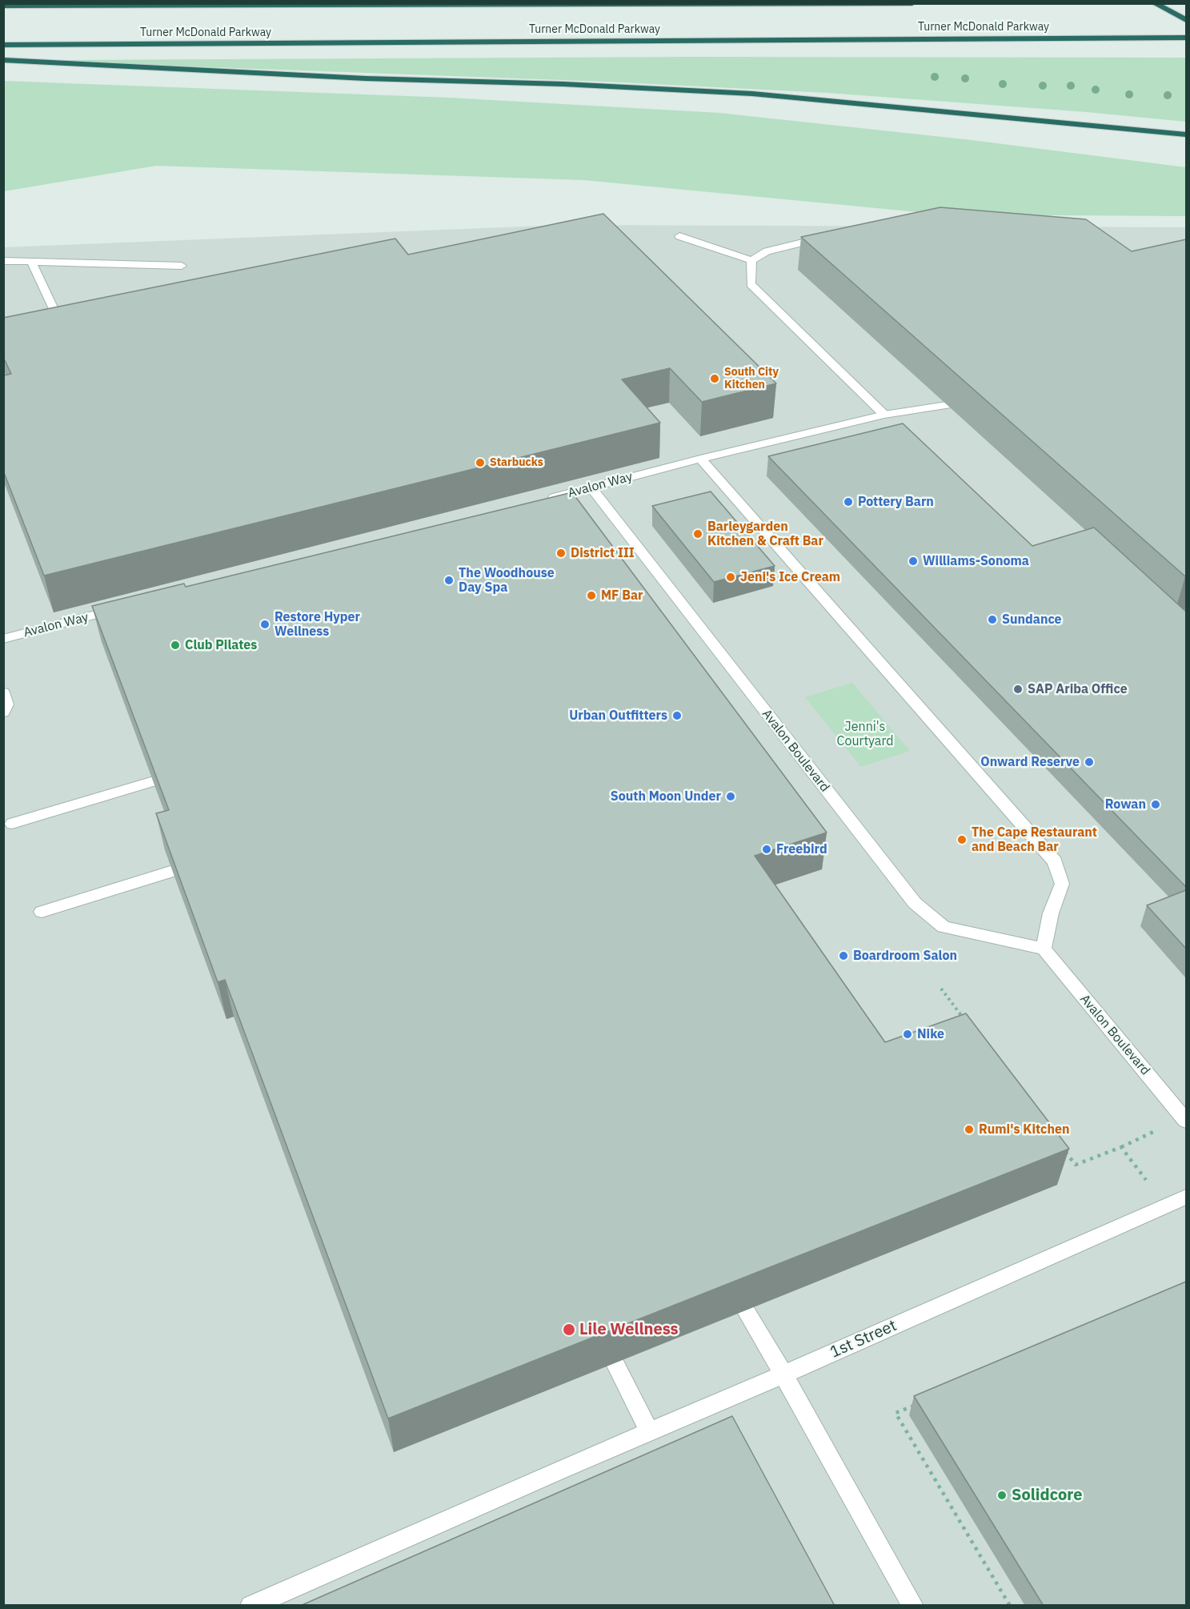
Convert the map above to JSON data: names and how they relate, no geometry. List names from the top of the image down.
{
  "streets": {
    "highway": ["Turner McDonald Parkway"],
    "street": ["Avalon Way", "Avalon Boulevard", "1st Street"]
  },
  "crossings": [
    ["Avalon Way", "Avalon Boulevard"]
  ],
  "parks": ["Jenni's Courtyard"],
  "places": [
    "South City Kitchen",
    "Starbucks",
    "Pottery Barn",
    "Barleygarden Kitchen & Craft Bar",
    "District III",
    "Williams-Sonoma",
    "Jeni's Ice Cream",
    "The Woodhouse Day Spa",
    "MF Bar",
    "Sundance",
    "Restore Hyper Wellness",
    "Club Pilates",
    "SAP Ariba Office",
    "Urban Outfitters",
    "Onward Reserve",
    "South Moon Under",
    "Rowan",
    "The Cape Restaurant and Beach Bar",
    "Freebird",
    "Boardroom Salon",
    "Nike",
    "Rumi's Kitchen",
    "Lile Wellness",
    "Solidcore"
  ]
}
